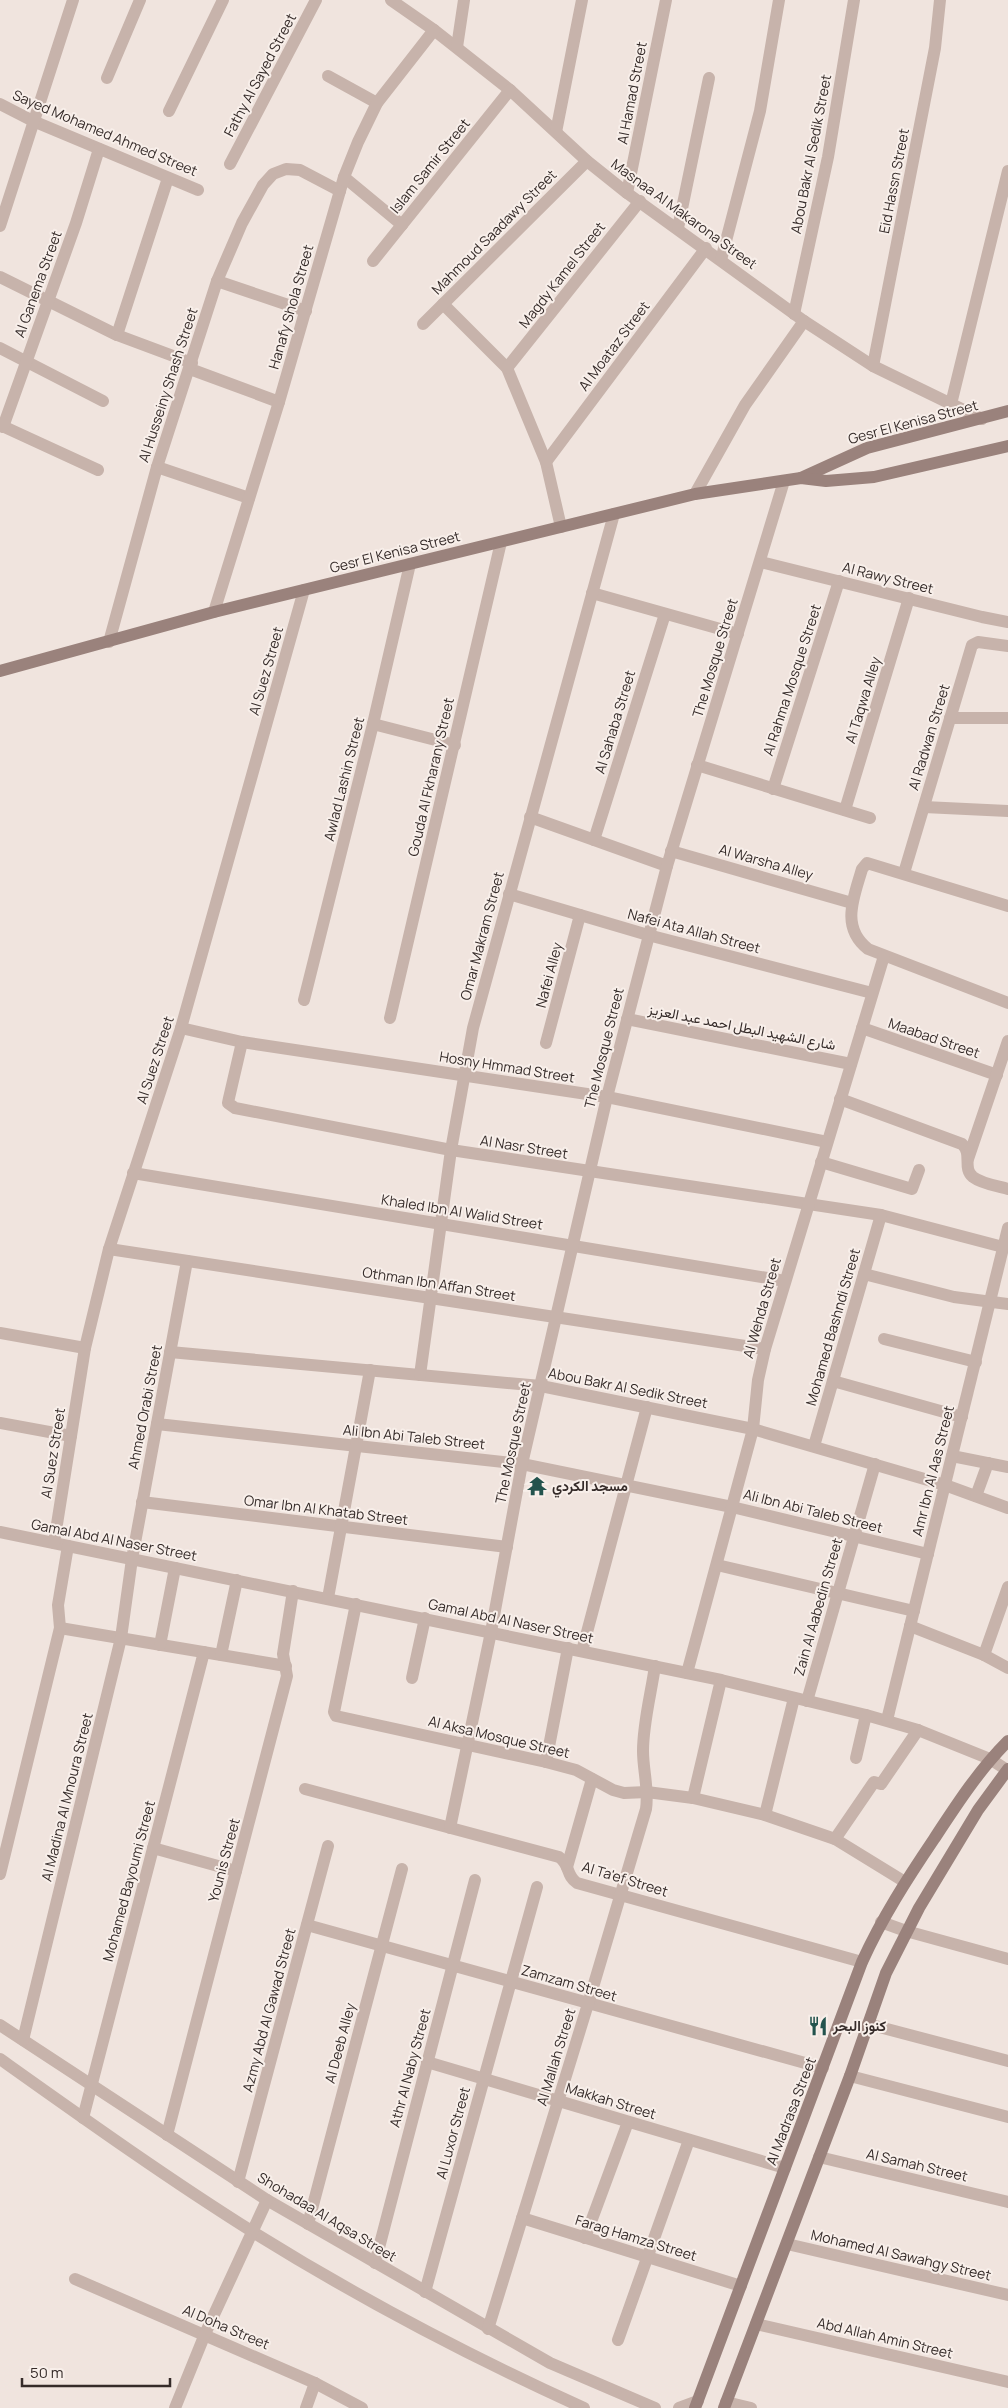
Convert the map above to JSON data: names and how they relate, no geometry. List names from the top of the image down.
{
  "streets": {
    "main road": ["Gesr El Kenisa Street", "Al Madrasa Street"],
    "street": [
      "Fathy Al Sayed Street",
      "Al Hamad Street",
      "Sayed Mohamed Ahmed Street",
      "Abou Bakr Al Sedik Street",
      "Islam Samir Street",
      "Eid Hassn Street",
      "Masnaa Al Makarona Street",
      "Mahmoud Saadawy Street",
      "Magdy Kamel Street",
      "Al Ganema Street",
      "Hanafy Shola Street",
      "Al Moataz Street",
      "Al Husseiny Shash Street",
      "Al Rawy Street",
      "The Mosque Street",
      "Al Suez Street",
      "Al Rahma Mosque Street",
      "Al Taqwa Alley",
      "Al Sahaba Street",
      "Al Radwan Street",
      "Gouda Al Fkharany Street",
      "Awlad Lashin Street",
      "Al Warsha Alley",
      "Nafei Ata Allah Street",
      "Omar Makram Street",
      "Nafei Alley",
      "شارع الشهيد البطل احمد عبد العزيز",
      "Maabad Street",
      "Hosny Hmmad Street",
      "Al Nasr Street",
      "Khaled Ibn Al Walid Street",
      "Othman Ibn Affan Street",
      "Al Wehda Street",
      "Mohamed Bashndi Street",
      "Ahmed Orabi Street",
      "Ali Ibn Abi Taleb Street",
      "Amr Ibn Al Aas Street",
      "Omar Ibn Al Khatab Street",
      "Gamal Abd Al Naser Street",
      "Zain Al Aabedin Street",
      "Al Aksa Mosque Street",
      "Al Madina Al Mnoura Street",
      "Younis Street",
      "Al Ta'ef Street",
      "Mohamed Bayoumi Street",
      "Zamzam Street",
      "Azmy Abd Al Gawad Street",
      "Al Deeb Alley",
      "Al Mallah Street",
      "Athr Al Naby Street",
      "Makkah Street",
      "Al Luxor Street",
      "Al Samah Street",
      "Shohadaa Al Aqsa Street",
      "Farag Hamza Street",
      "Mohamed Al Sawahgy Street",
      "Al Doha Street",
      "Abd Allah Amin Street"
    ]
  },
  "crossings": [
    ["Al Hamad Street", "Masnaa Al Makarona Street"],
    ["Sayed Mohamed Ahmed Street", "Al Ganema Street"],
    ["Abou Bakr Al Sedik Street", "Masnaa Al Makarona Street"],
    ["Abou Bakr Al Sedik Street", "The Mosque Street"],
    ["Abou Bakr Al Sedik Street", "Omar Makram Street"],
    ["Abou Bakr Al Sedik Street", "Al Wehda Street"],
    ["Abou Bakr Al Sedik Street", "Mohamed Bashndi Street"],
    ["Abou Bakr Al Sedik Street", "Ahmed Orabi Street"],
    ["Abou Bakr Al Sedik Street", "Amr Ibn Al Aas Street"],
    ["Abou Bakr Al Sedik Street", "Zain Al Aabedin Street"],
    ["Islam Samir Street", "Masnaa Al Makarona Street"],
    ["Eid Hassn Street", "Masnaa Al Makarona Street"],
    ["Masnaa Al Makarona Street", "Mahmoud Saadawy Street"],
    ["Masnaa Al Makarona Street", "Magdy Kamel Street"],
    ["Masnaa Al Makarona Street", "Hanafy Shola Street"],
    ["Masnaa Al Makarona Street", "Al Moataz Street"],
    ["Masnaa Al Makarona Street", "Gesr El Kenisa Street"],
    ["Hanafy Shola Street", "Al Husseiny Shash Street"],
    ["Hanafy Shola Street", "Gesr El Kenisa Street"],
    ["Al Husseiny Shash Street", "Gesr El Kenisa Street"],
    ["Gesr El Kenisa Street", "The Mosque Street"],
    ["Gesr El Kenisa Street", "Al Suez Street"],
    ["Gesr El Kenisa Street", "Gouda Al Fkharany Street"],
    ["Gesr El Kenisa Street", "Awlad Lashin Street"],
    ["Gesr El Kenisa Street", "Omar Makram Street"],
    ["Al Rawy Street", "The Mosque Street"],
    ["Al Rawy Street", "Al Rahma Mosque Street"],
    ["Al Rawy Street", "Al Taqwa Alley"],
    ["The Mosque Street", "Al Warsha Alley"],
    ["The Mosque Street", "Nafei Ata Allah Street"],
    ["The Mosque Street", "شارع الشهيد البطل احمد عبد العزيز"],
    ["The Mosque Street", "Hosny Hmmad Street"],
    ["The Mosque Street", "Al Nasr Street"],
    ["The Mosque Street", "Khaled Ibn Al Walid Street"],
    ["The Mosque Street", "Othman Ibn Affan Street"],
    ["The Mosque Street", "Ali Ibn Abi Taleb Street"],
    ["The Mosque Street", "Omar Ibn Al Khatab Street"],
    ["The Mosque Street", "Gamal Abd Al Naser Street"],
    ["The Mosque Street", "Al Aksa Mosque Street"],
    ["The Mosque Street", "Al Ta'ef Street"],
    ["Al Suez Street", "Hosny Hmmad Street"],
    ["Al Suez Street", "Khaled Ibn Al Walid Street"],
    ["Al Suez Street", "Othman Ibn Affan Street"],
    ["Al Suez Street", "Gamal Abd Al Naser Street"],
    ["Nafei Ata Allah Street", "Omar Makram Street"],
    ["Nafei Ata Allah Street", "Nafei Alley"],
    ["Nafei Ata Allah Street", "Al Wehda Street"],
    ["Omar Makram Street", "Hosny Hmmad Street"],
    ["Omar Makram Street", "Al Nasr Street"],
    ["Omar Makram Street", "Khaled Ibn Al Walid Street"],
    ["Omar Makram Street", "Othman Ibn Affan Street"],
    ["شارع الشهيد البطل احمد عبد العزيز", "Al Wehda Street"],
    ["Maabad Street", "Al Wehda Street"],
    ["Hosny Hmmad Street", "Al Nasr Street"],
    ["Hosny Hmmad Street", "Al Wehda Street"],
    ["Al Nasr Street", "Al Wehda Street"],
    ["Al Nasr Street", "Mohamed Bashndi Street"],
    ["Al Nasr Street", "Amr Ibn Al Aas Street"],
    ["Khaled Ibn Al Walid Street", "Al Wehda Street"],
    ["Othman Ibn Affan Street", "Al Wehda Street"],
    ["Othman Ibn Affan Street", "Ahmed Orabi Street"],
    ["Al Wehda Street", "Ali Ibn Abi Taleb Street"],
    ["Al Wehda Street", "Gamal Abd Al Naser Street"],
    ["Ahmed Orabi Street", "Ali Ibn Abi Taleb Street"],
    ["Ahmed Orabi Street", "Omar Ibn Al Khatab Street"],
    ["Ahmed Orabi Street", "Gamal Abd Al Naser Street"],
    ["Ahmed Orabi Street", "Al Madina Al Mnoura Street"],
    ["Ali Ibn Abi Taleb Street", "Amr Ibn Al Aas Street"],
    ["Ali Ibn Abi Taleb Street", "Zain Al Aabedin Street"],
    ["Amr Ibn Al Aas Street", "Gamal Abd Al Naser Street"],
    ["Gamal Abd Al Naser Street", "Zain Al Aabedin Street"],
    ["Gamal Abd Al Naser Street", "Al Aksa Mosque Street"],
    ["Gamal Abd Al Naser Street", "Al Madina Al Mnoura Street"],
    ["Gamal Abd Al Naser Street", "Younis Street"],
    ["Gamal Abd Al Naser Street", "Al Mallah Street"],
    ["Gamal Abd Al Naser Street", "Al Madrasa Street"],
    ["Al Aksa Mosque Street", "Al Mallah Street"],
    ["Al Aksa Mosque Street", "Al Madrasa Street"],
    ["Al Madina Al Mnoura Street", "Shohadaa Al Aqsa Street"],
    ["Younis Street", "Shohadaa Al Aqsa Street"],
    ["Al Ta'ef Street", "Al Mallah Street"],
    ["Al Ta'ef Street", "Al Madrasa Street"],
    ["Mohamed Bayoumi Street", "Shohadaa Al Aqsa Street"],
    ["Zamzam Street", "Azmy Abd Al Gawad Street"],
    ["Zamzam Street", "Al Deeb Alley"],
    ["Zamzam Street", "Al Mallah Street"],
    ["Zamzam Street", "Athr Al Naby Street"],
    ["Zamzam Street", "Al Madrasa Street"],
    ["Zamzam Street", "Al Luxor Street"],
    ["Azmy Abd Al Gawad Street", "Shohadaa Al Aqsa Street"],
    ["Al Deeb Alley", "Shohadaa Al Aqsa Street"],
    ["Al Mallah Street", "Makkah Street"],
    ["Al Mallah Street", "Shohadaa Al Aqsa Street"],
    ["Al Mallah Street", "Farag Hamza Street"],
    ["Athr Al Naby Street", "Makkah Street"],
    ["Athr Al Naby Street", "Shohadaa Al Aqsa Street"],
    ["Makkah Street", "Al Madrasa Street"],
    ["Makkah Street", "Al Luxor Street"],
    ["Al Madrasa Street", "Farag Hamza Street"],
    ["Al Luxor Street", "Shohadaa Al Aqsa Street"]
  ],
  "places": {
    "temple": ["مسجد الكردي"],
    "restaurant": ["كنوز البحر"]
  },
  "scale_bar": "50 m"
}
